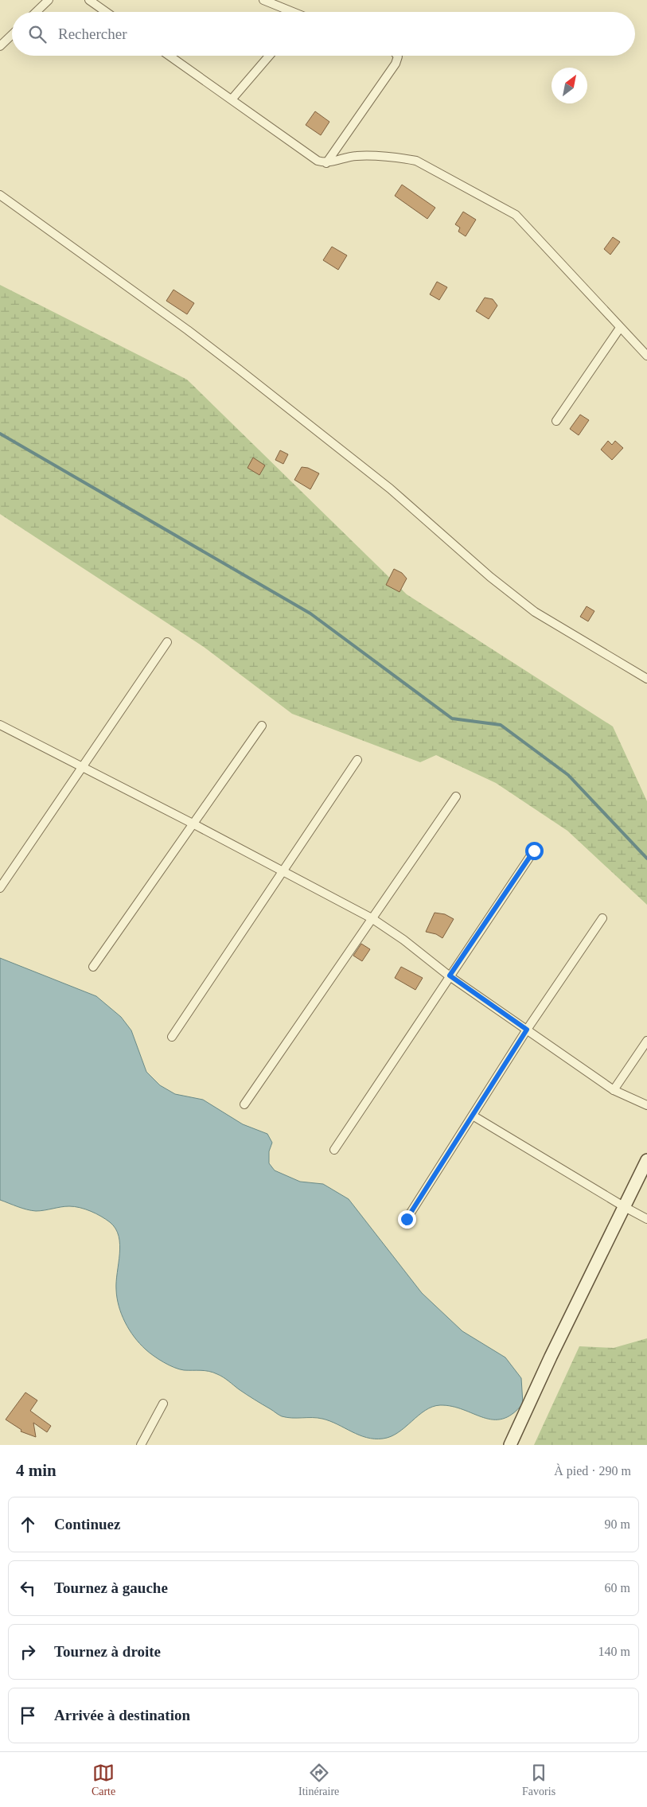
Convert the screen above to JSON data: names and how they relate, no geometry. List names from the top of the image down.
{
  "north": "top right",
  "page": {
    "search": "Rechercher",
    "heading": ["4 min", "À pied · 290 m"],
    "list": [
      ["Continuez", "90 m"],
      ["Tournez à gauche", "60 m"],
      ["Tournez à droite", "140 m"],
      "Arrivée à destination"
    ],
    "nav": ["Carte", "Itinéraire", "Favoris"]
  }
}
